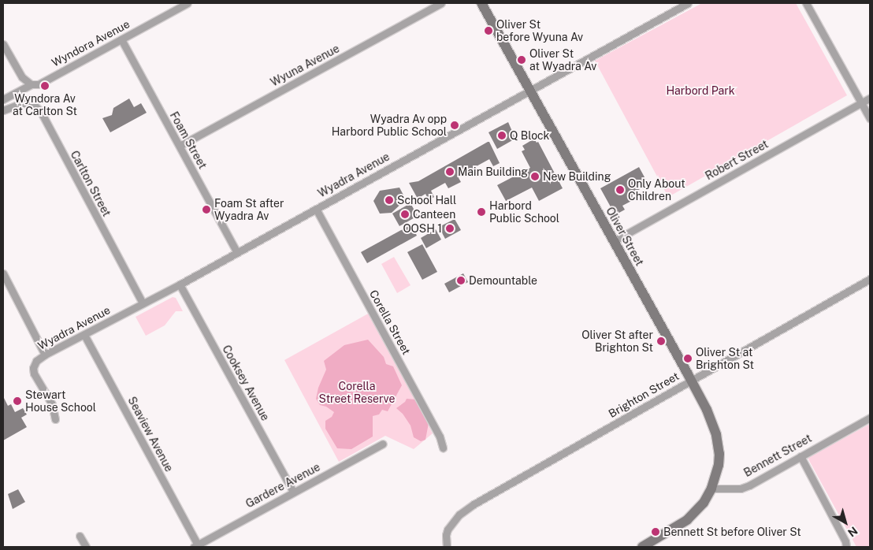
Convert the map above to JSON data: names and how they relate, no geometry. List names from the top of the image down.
{
  "streets": {
    "main road": ["Oliver Street"],
    "street": [
      "Wyndora Avenue",
      "Wyuna Avenue",
      "Foam Street",
      "Robert Street",
      "Wyadra Avenue",
      "Carlton Street",
      "Corella Street",
      "Cooksey Avenue",
      "Brighton Street",
      "Seaview Avenue",
      "Bennett Street",
      "Gardere Avenue"
    ]
  },
  "crossings": [
    ["Wyndora Avenue", "Foam Street"],
    ["Wyuna Avenue", "Foam Street"],
    ["Foam Street", "Wyadra Avenue"],
    ["Robert Street", "Oliver Street"],
    ["Wyadra Avenue", "Carlton Street"],
    ["Wyadra Avenue", "Oliver Street"],
    ["Wyadra Avenue", "Corella Street"],
    ["Wyadra Avenue", "Cooksey Avenue"],
    ["Wyadra Avenue", "Seaview Avenue"],
    ["Oliver Street", "Brighton Street"],
    ["Oliver Street", "Bennett Street"],
    ["Cooksey Avenue", "Gardere Avenue"],
    ["Seaview Avenue", "Gardere Avenue"]
  ],
  "parks": ["Harbord Park", "Corella Street Reserve"],
  "places": [
    "Oliver St before Wyuna Av",
    "Oliver St at Wyadra Av",
    "Wyndora Av at Carlton St",
    "Wyadra Av opp Harbord Public School",
    "Q Block",
    "Main Building",
    "New Building",
    "Only About Children",
    "School Hall",
    "Foam St after Wyadra Av",
    "Harbord Public School",
    "Canteen",
    "OOSH 1",
    "Demountable",
    "Oliver St after Brighton St",
    "Oliver St at Brighton St",
    "Stewart House School",
    "Bennett St before Oliver St"
  ],
  "north": "bottom right"
}
